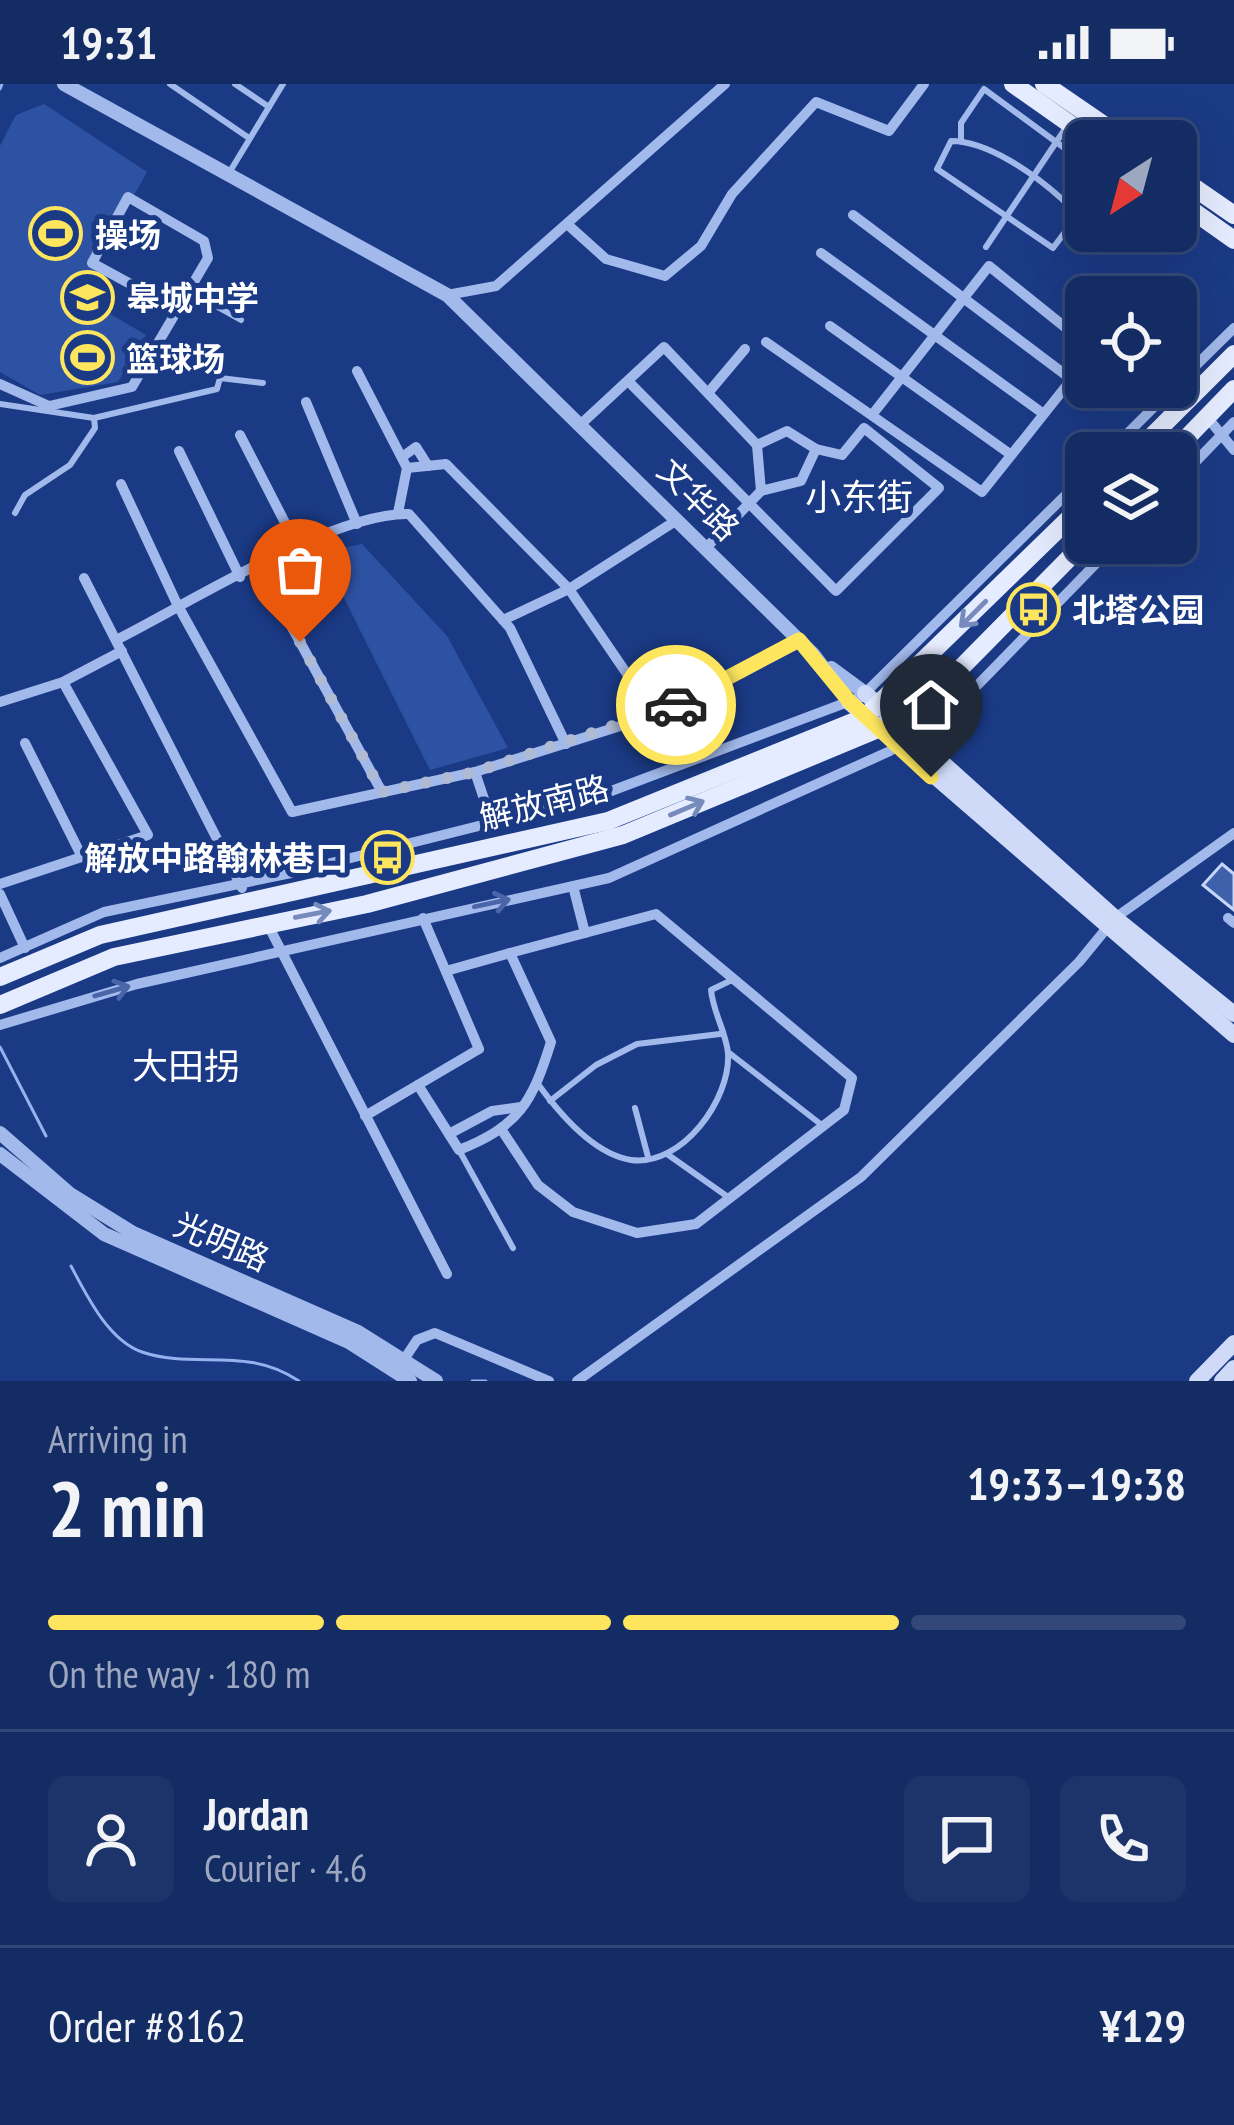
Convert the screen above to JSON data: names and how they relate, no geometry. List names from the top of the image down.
{
  "streets": {
    "main road": ["文华路", "解放南路"],
    "street": ["光明路"]
  },
  "crossings": [
    ["文华路", "解放南路"]
  ],
  "districts": ["小东街", "大田拐"],
  "places": {
    "sports": ["操场", "篮球场"],
    "school or university": ["皋城中学"],
    "bus stop": ["北塔公园", "解放中路翰林巷口"]
  },
  "north": "bottom left",
  "page": {
    "status": "19:31",
    "heading": ["2 min", "Arriving in", "19:33–19:38"],
    "panel": [
      "Jordan",
      "Courier · 4.6",
      "Order #8162",
      "¥129"
    ],
    "bar": "On the way · 180 m"
  }
}
